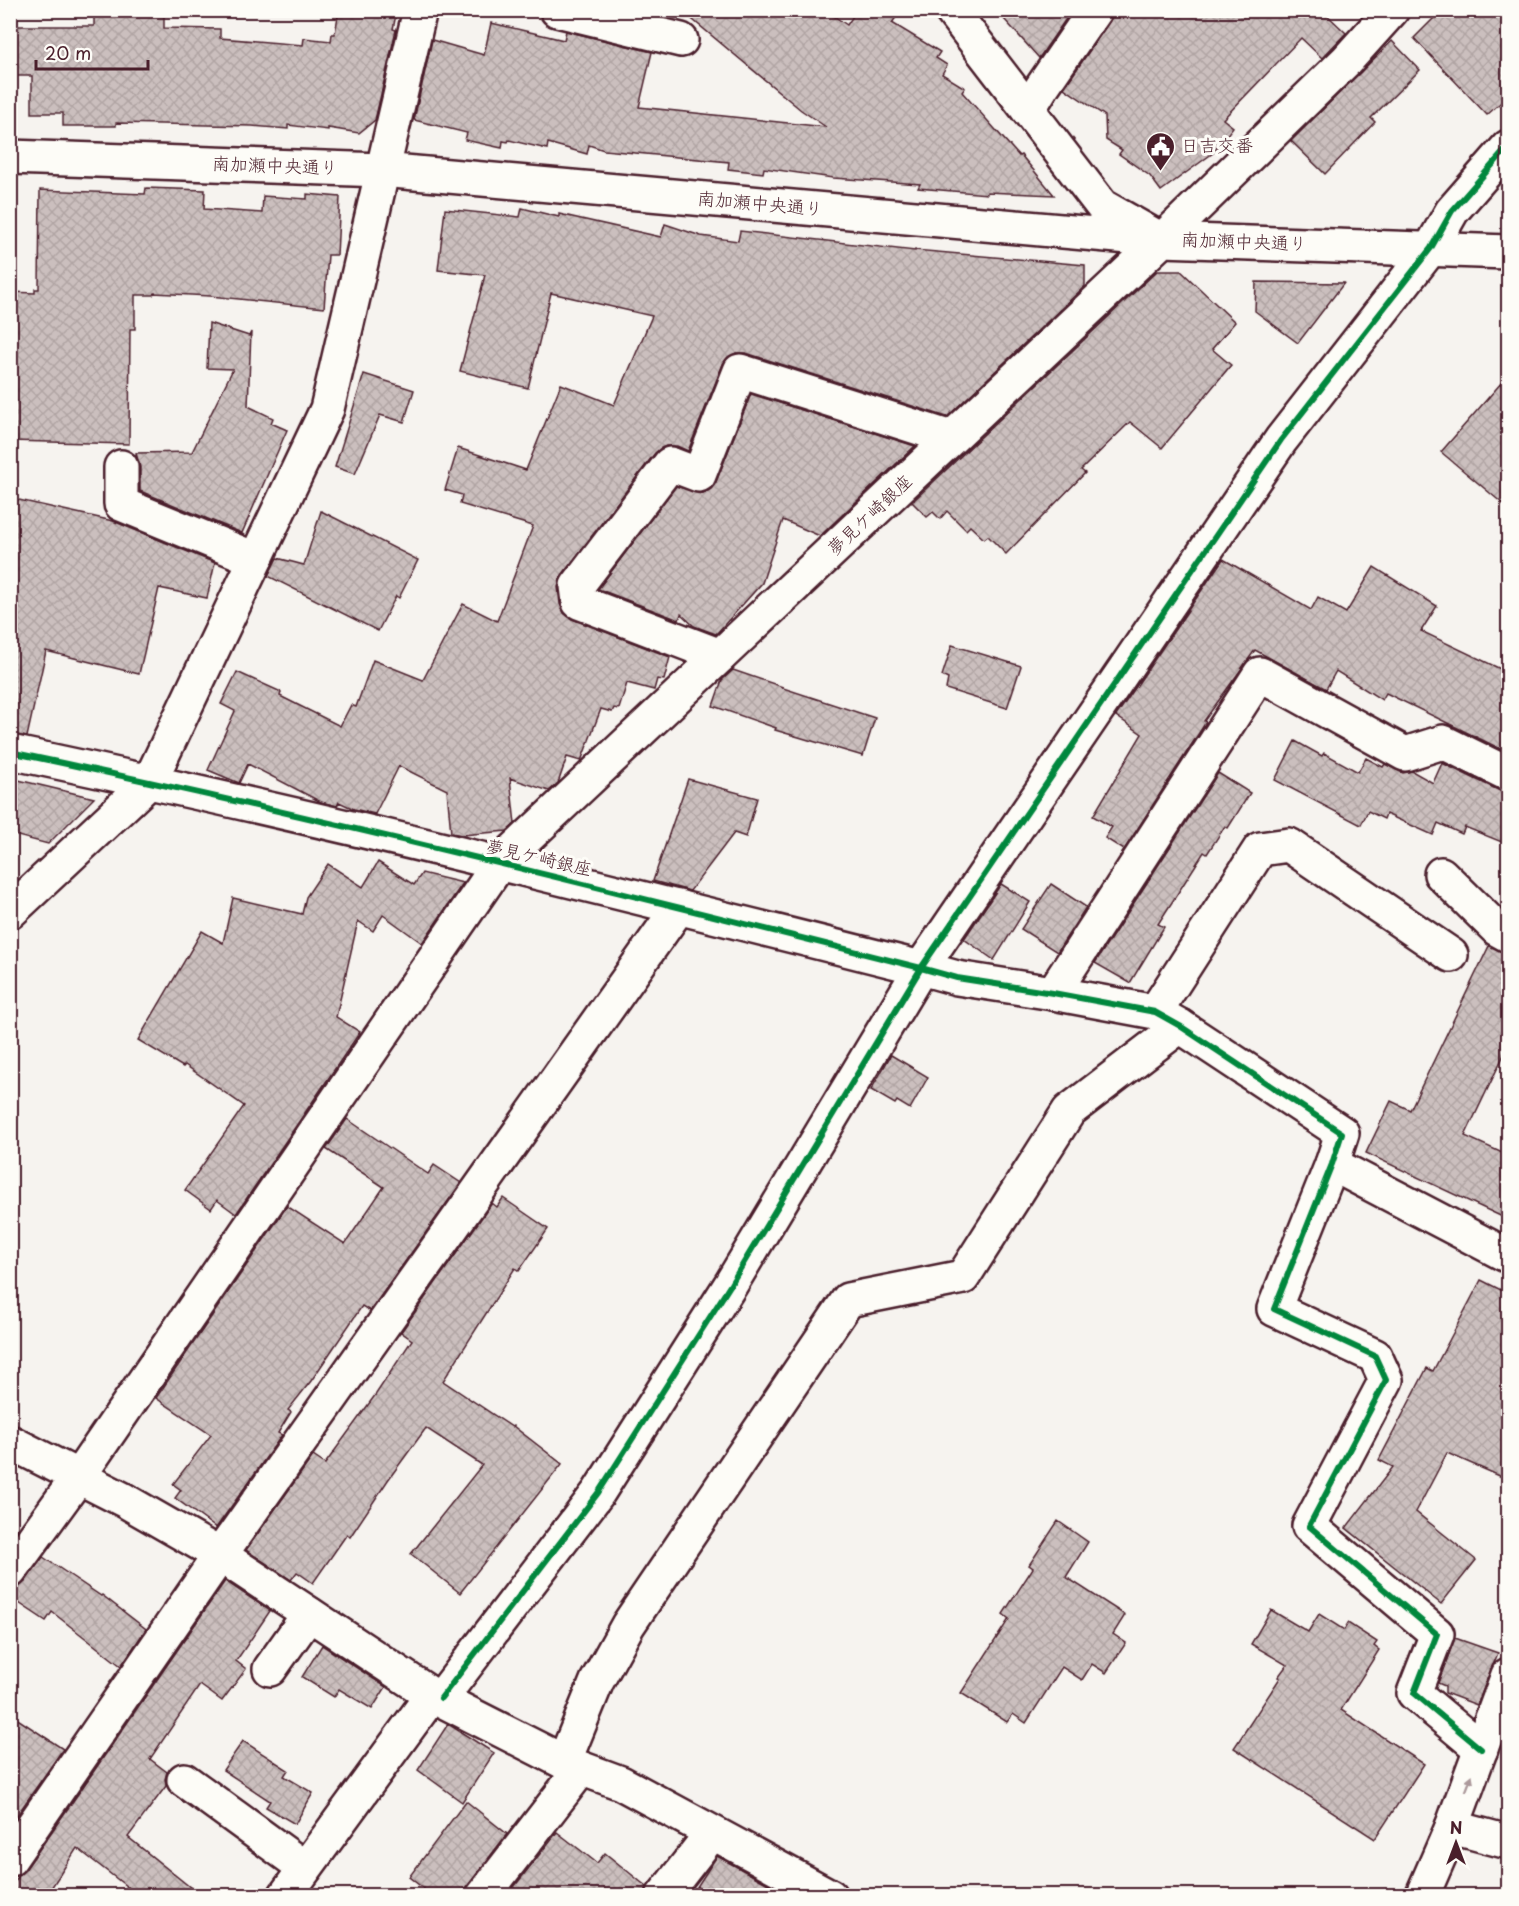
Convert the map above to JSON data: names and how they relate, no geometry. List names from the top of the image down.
{
  "streets": {
    "street": ["南加瀬中央通り", "夢見ケ崎銀座"]
  },
  "crossings": [
    ["南加瀬中央通り", "夢見ケ崎銀座"]
  ],
  "places": {
    "public building": ["日吉交番"]
  },
  "scale_bar": "20 m",
  "north": "top"
}
